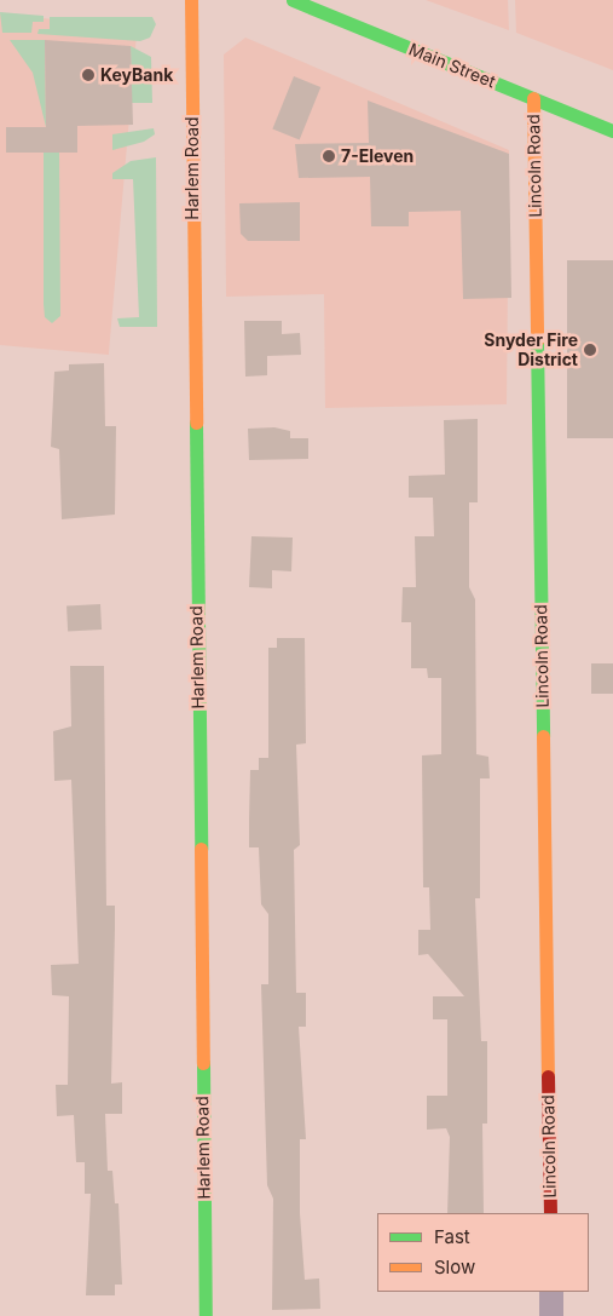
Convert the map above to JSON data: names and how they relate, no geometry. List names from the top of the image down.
{
  "streets": {
    "main road": ["Main Street", "Lincoln Road", "Harlem Road"]
  },
  "crossings": [
    ["Main Street", "Lincoln Road"]
  ],
  "places": ["KeyBank", "7-Eleven", "Snyder Fire District"],
  "legend": ["Fast", "Slow"]
}
